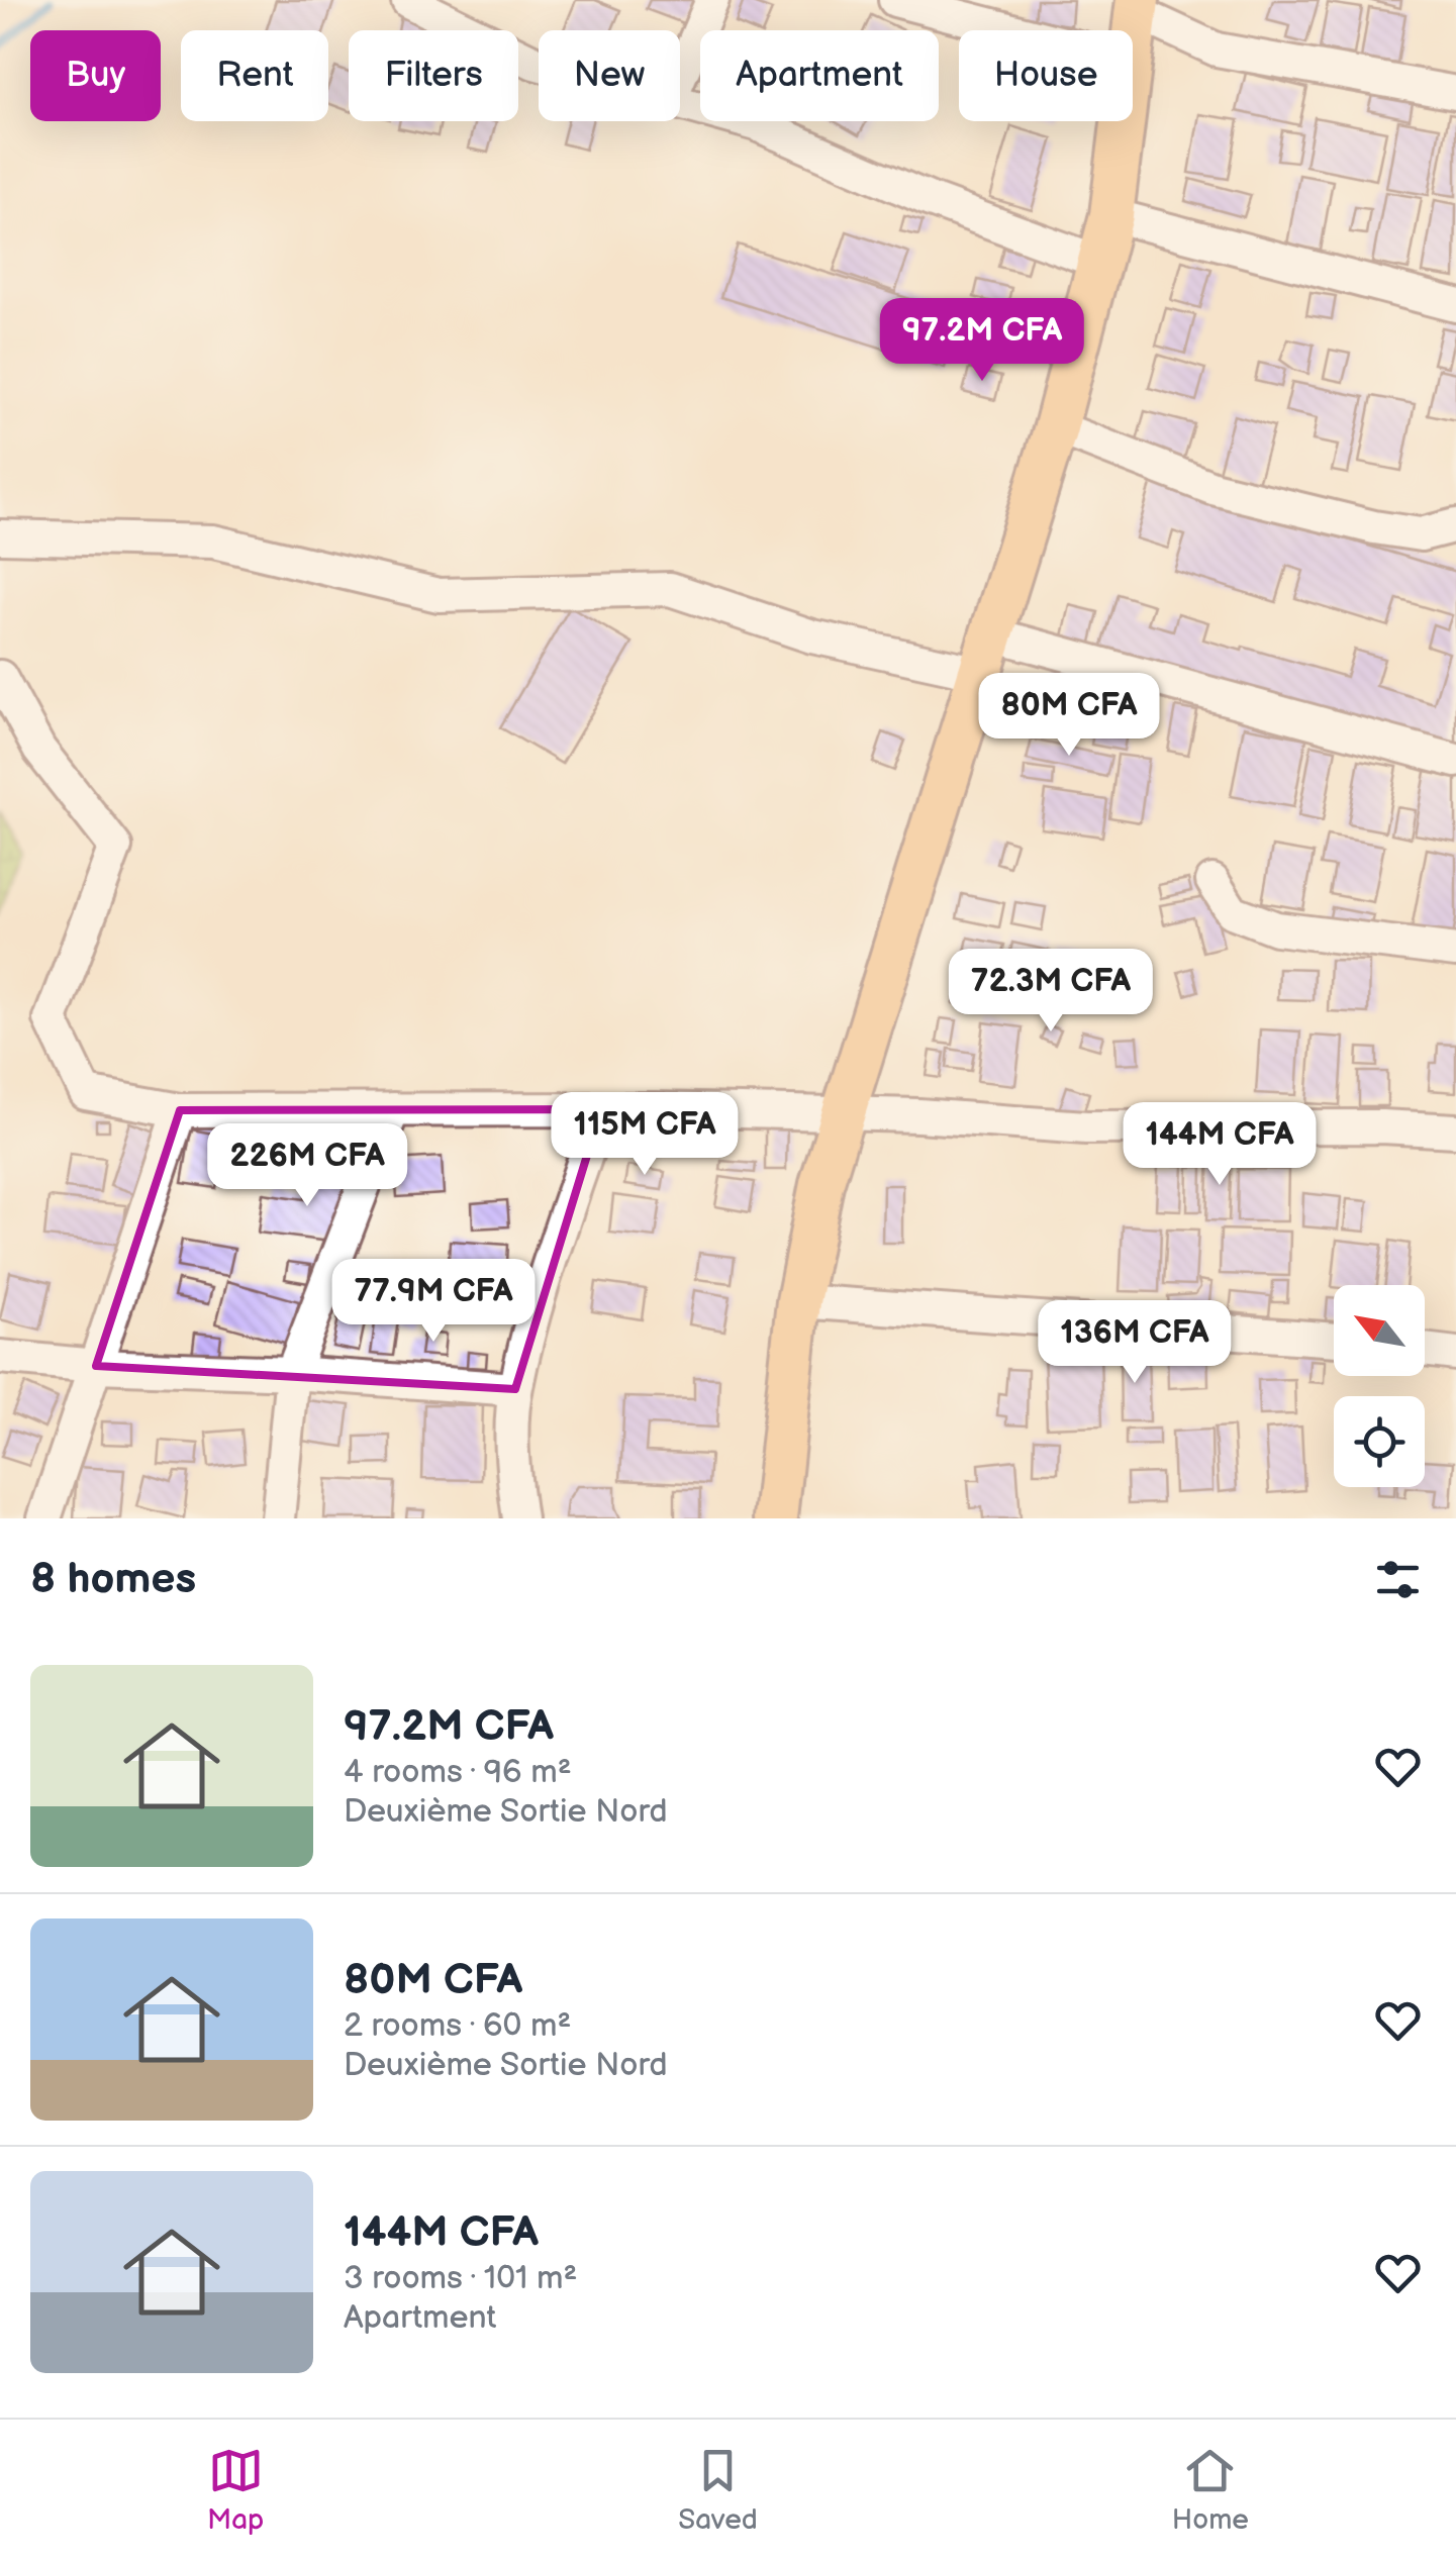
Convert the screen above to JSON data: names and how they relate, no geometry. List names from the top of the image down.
{
  "north": "top left",
  "page": {
    "chip": [
      "Buy",
      "Rent",
      "Filters",
      "New",
      "Apartment",
      "House"
    ],
    "price": [
      "97.2M CFA",
      "80M CFA",
      "72.3M CFA",
      "115M CFA",
      "144M CFA",
      "226M CFA",
      "77.9M CFA",
      "136M CFA"
    ],
    "heading": "8 homes",
    "list": [
      {
        "name": "97.2M CFA",
        "note": "4 rooms · 96 m² · Deuxième Sortie Nord"
      },
      {
        "name": "80M CFA",
        "note": "2 rooms · 60 m² · Deuxième Sortie Nord"
      },
      {
        "name": "144M CFA",
        "note": "3 rooms · 101 m² · Apartment"
      }
    ],
    "tabs": ["Map", "Saved", "Home"]
  }
}
